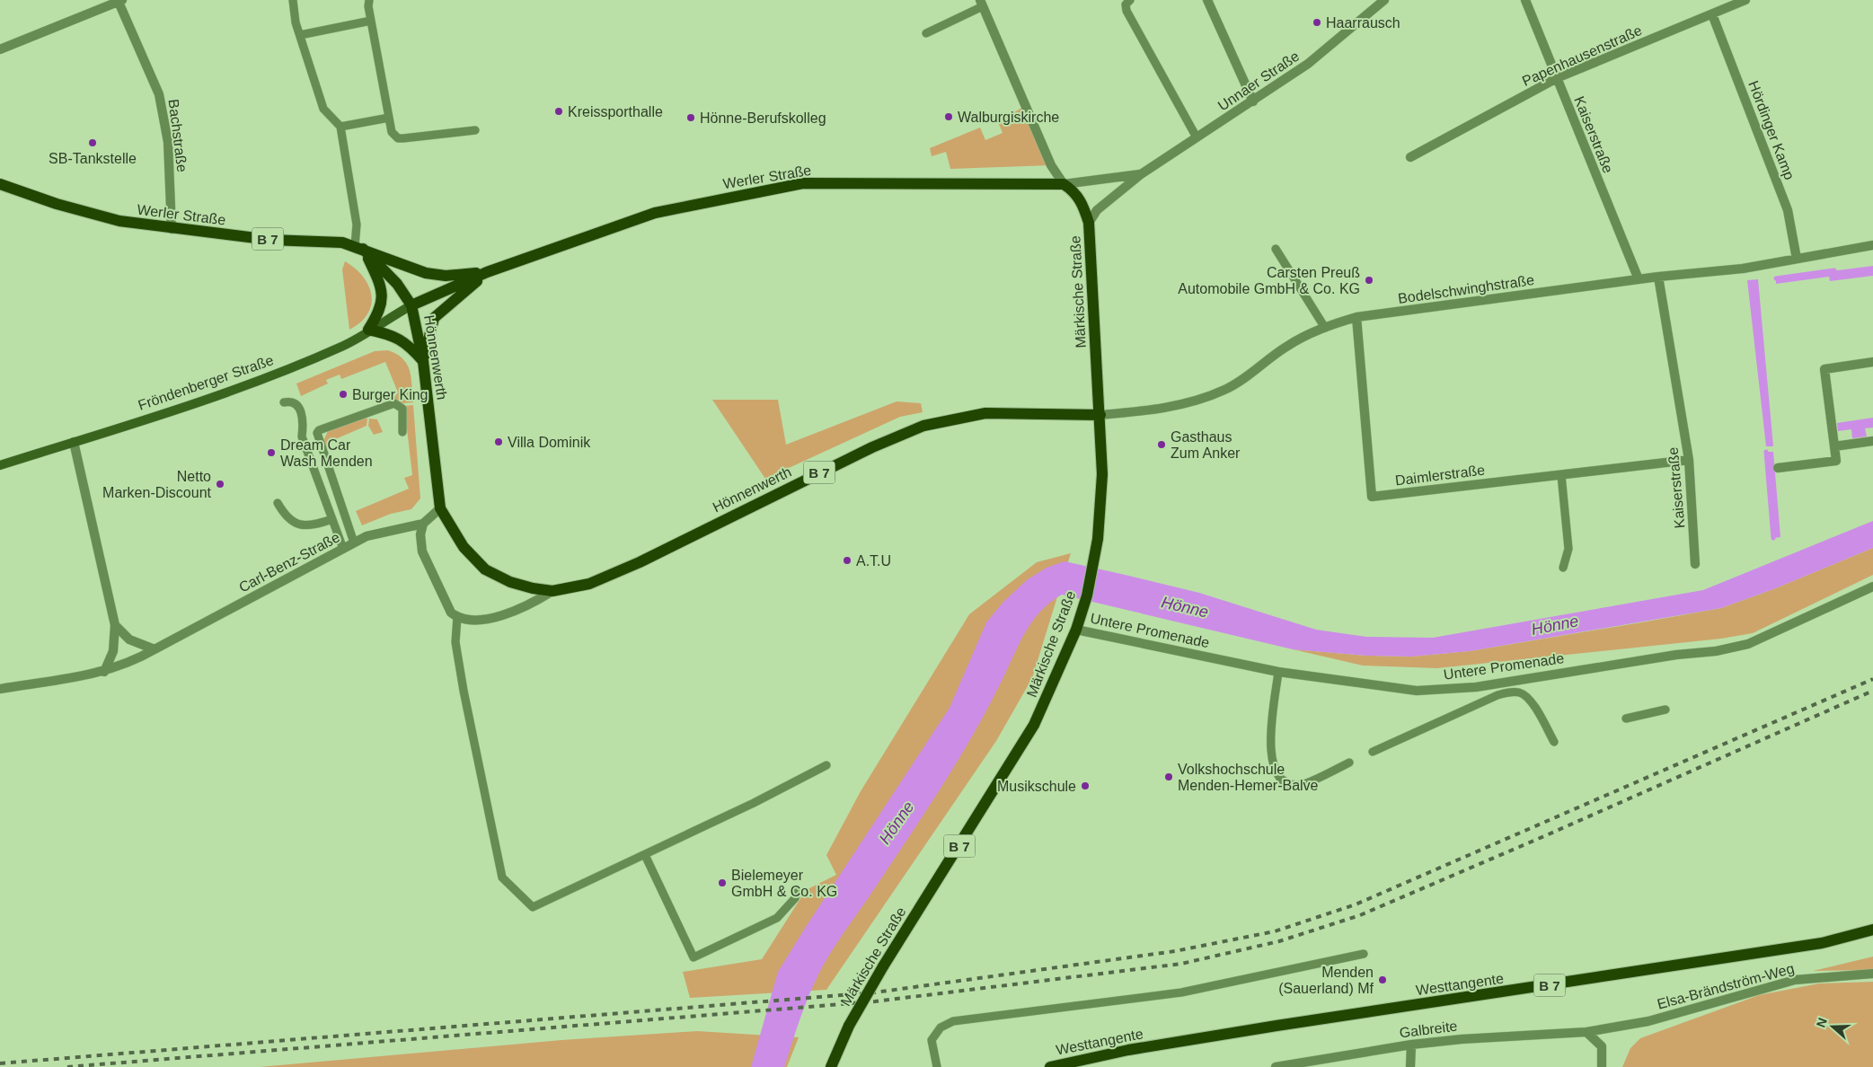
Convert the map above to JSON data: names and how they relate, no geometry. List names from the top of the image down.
{
  "streets": {
    "main road": [
      "Werler Straße",
      "B 7",
      "Märkische Straße",
      "Hönnenwerth",
      "Fröndenberger Straße",
      "Westtangente"
    ],
    "street": [
      "Papenhausenstraße",
      "Unnaer Straße",
      "Hördinger Kamp",
      "Kaiserstraße",
      "Bachstraße",
      "Bodelschwinghstraße",
      "Daimlerstraße",
      "Carl-Benz-Straße",
      "Untere Promenade",
      "Elsa-Brändström-Weg",
      "Galbreite"
    ]
  },
  "crossings": [
    ["Papenhausenstraße", "Hördinger Kamp"],
    ["Papenhausenstraße", "Kaiserstraße"],
    ["Unnaer Straße", "Werler Straße"],
    ["Unnaer Straße", "Märkische Straße"],
    ["Hördinger Kamp", "Bodelschwinghstraße"],
    ["Kaiserstraße", "Bodelschwinghstraße"],
    ["Kaiserstraße", "Daimlerstraße"],
    ["Bachstraße", "Werler Straße"],
    ["Werler Straße", "B 7"],
    ["Werler Straße", "Märkische Straße"],
    ["Werler Straße", "Hönnenwerth"],
    ["Werler Straße", "Fröndenberger Straße"],
    ["B 7", "Hönnenwerth"],
    ["B 7", "Fröndenberger Straße"],
    ["Bodelschwinghstraße", "Märkische Straße"],
    ["Bodelschwinghstraße", "Hönnenwerth"],
    ["Bodelschwinghstraße", "Daimlerstraße"],
    ["Märkische Straße", "Hönnenwerth"],
    ["Märkische Straße", "Untere Promenade"],
    ["Hönnenwerth", "Fröndenberger Straße"],
    ["Hönnenwerth", "Carl-Benz-Straße"],
    ["Elsa-Brändström-Weg", "Galbreite"]
  ],
  "water": ["Hönne"],
  "places": [
    "Haarrausch",
    "Kreissporthalle",
    "Walburgiskirche",
    "Hönne-Berufskolleg",
    "SB-Tankstelle",
    "Carsten Preuß Automobile GmbH & Co. KG",
    "Burger King",
    "Villa Dominik",
    "Gasthaus Zum Anker",
    "Dream Car Wash Menden",
    "Netto Marken-Discount",
    "A.T.U",
    "Volkshochschule Menden-Hemer-Balve",
    "Musikschule",
    "Bielemeyer GmbH & Co. KG",
    "Menden (Sauerland) Mf"
  ],
  "north": "left"
}
